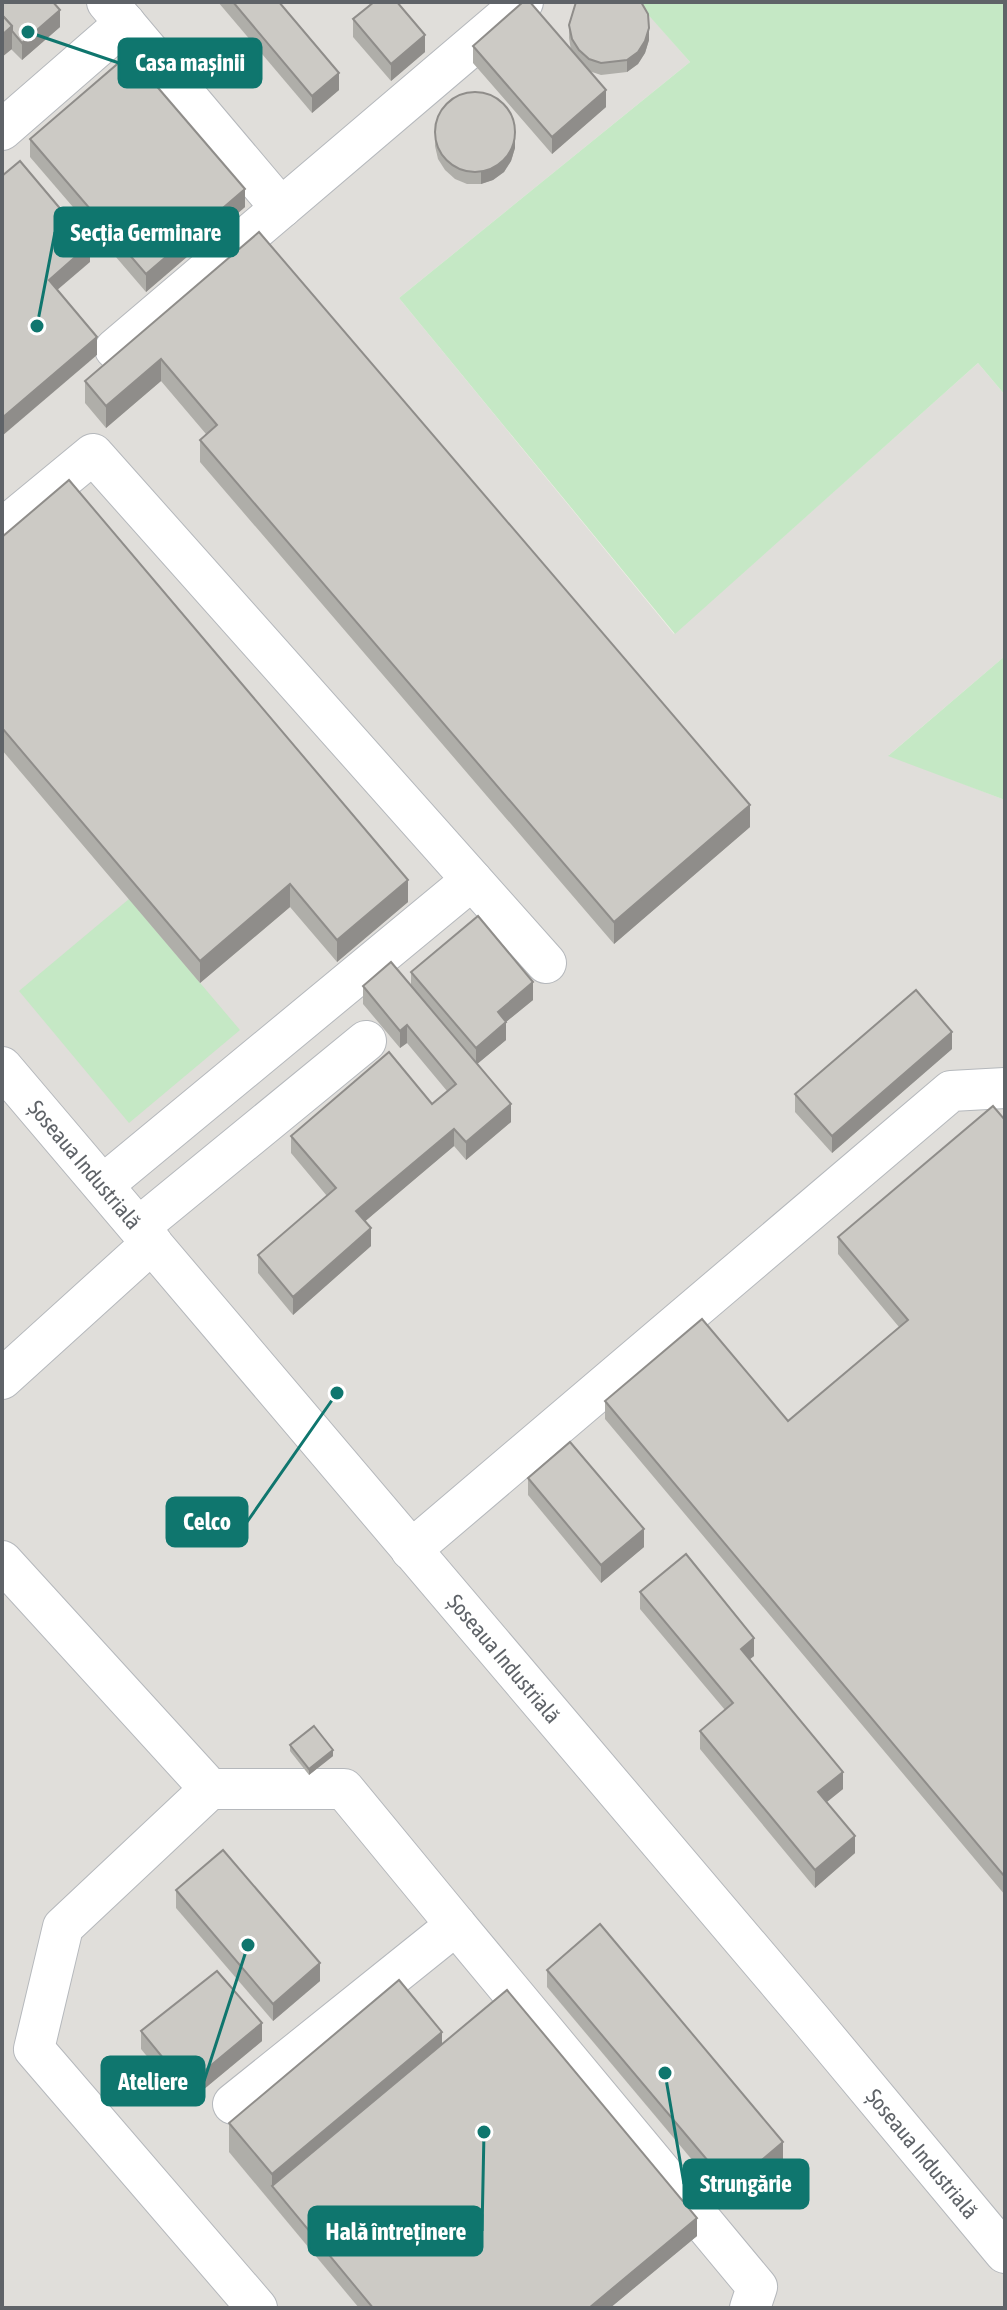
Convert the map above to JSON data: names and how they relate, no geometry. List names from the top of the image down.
{
  "streets": {
    "street": ["Șoseaua Industrială"]
  },
  "places": [
    "Casa mașinii",
    "Secția Germinare",
    "Celco",
    "Ateliere",
    "Strungărie",
    "Hală întreținere"
  ]
}
